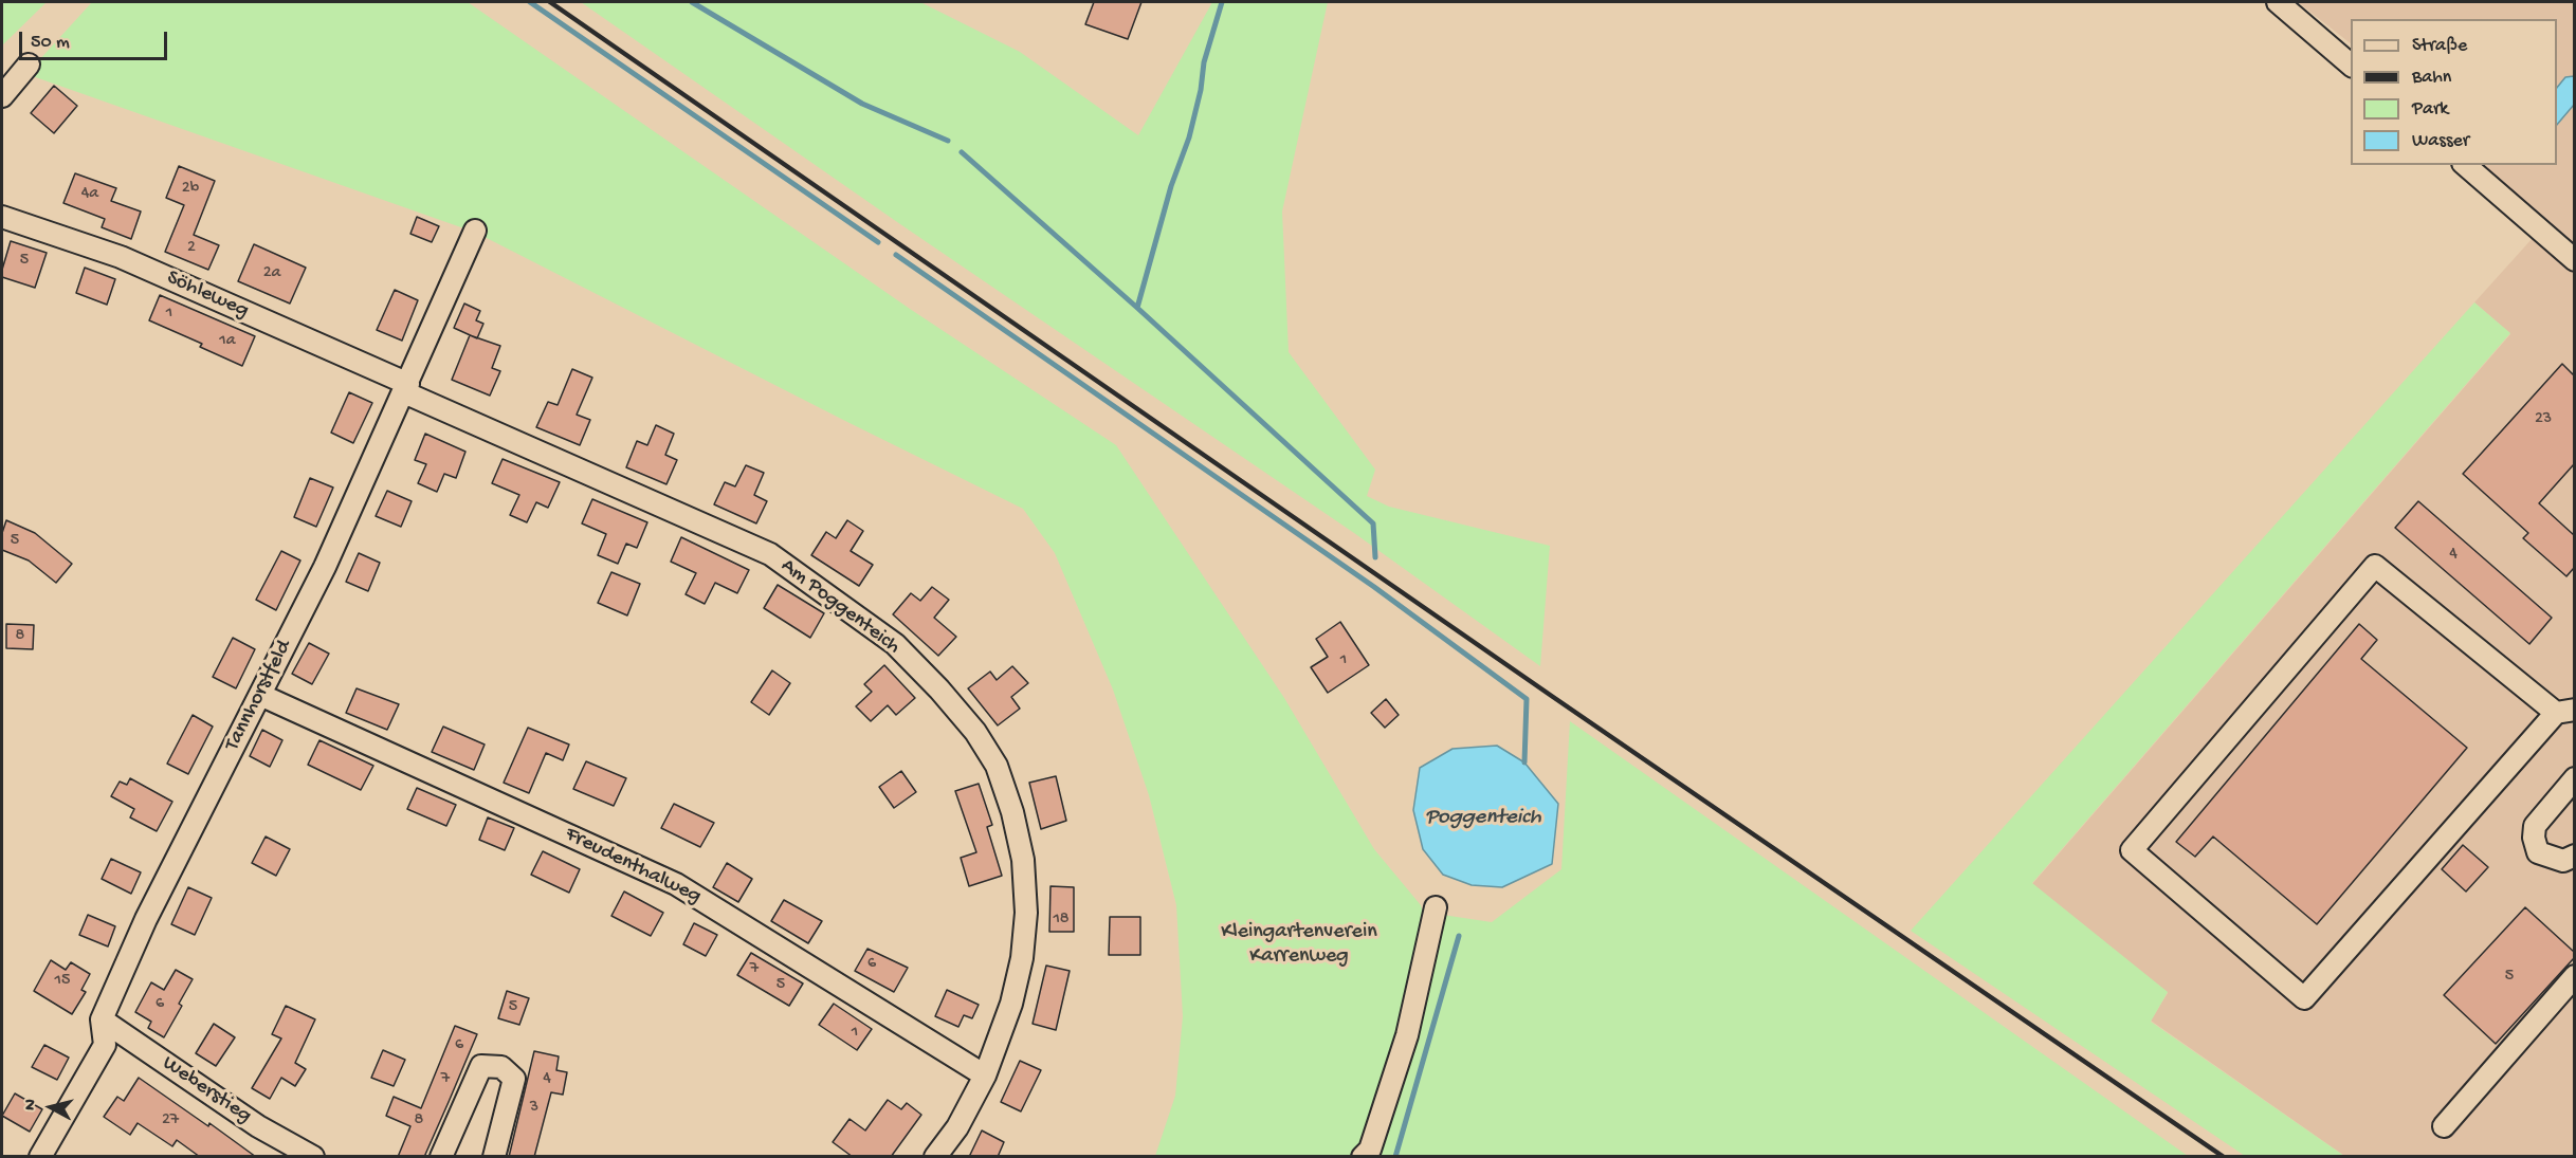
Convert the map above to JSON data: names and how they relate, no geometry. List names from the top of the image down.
{
  "streets": {
    "street": [
      "Söhleweg",
      "Am Poggenteich",
      "Tannhorstfeld",
      "Freudenthalweg",
      "Weberstieg"
    ]
  },
  "crossings": [
    ["Söhleweg", "Am Poggenteich"],
    ["Söhleweg", "Tannhorstfeld"],
    ["Am Poggenteich", "Tannhorstfeld"],
    ["Am Poggenteich", "Freudenthalweg"],
    ["Tannhorstfeld", "Freudenthalweg"],
    ["Tannhorstfeld", "Weberstieg"]
  ],
  "water": ["Poggenteich"],
  "parks": ["Kleingartenverein Karrenweg"],
  "house_numbers": [
    "2b",
    "4a",
    "2",
    "5",
    "2a",
    "1",
    "1a",
    "23",
    "5",
    "4",
    "8",
    "1",
    "18",
    "6",
    "7",
    "5",
    "15",
    "5",
    "6",
    "5",
    "1",
    "6",
    "7",
    "4",
    "3",
    "27",
    "8"
  ],
  "legend": [
    "Straße",
    "Bahn",
    "Park",
    "Wasser"
  ],
  "scale_bar": "50 m",
  "north": "left"
}
